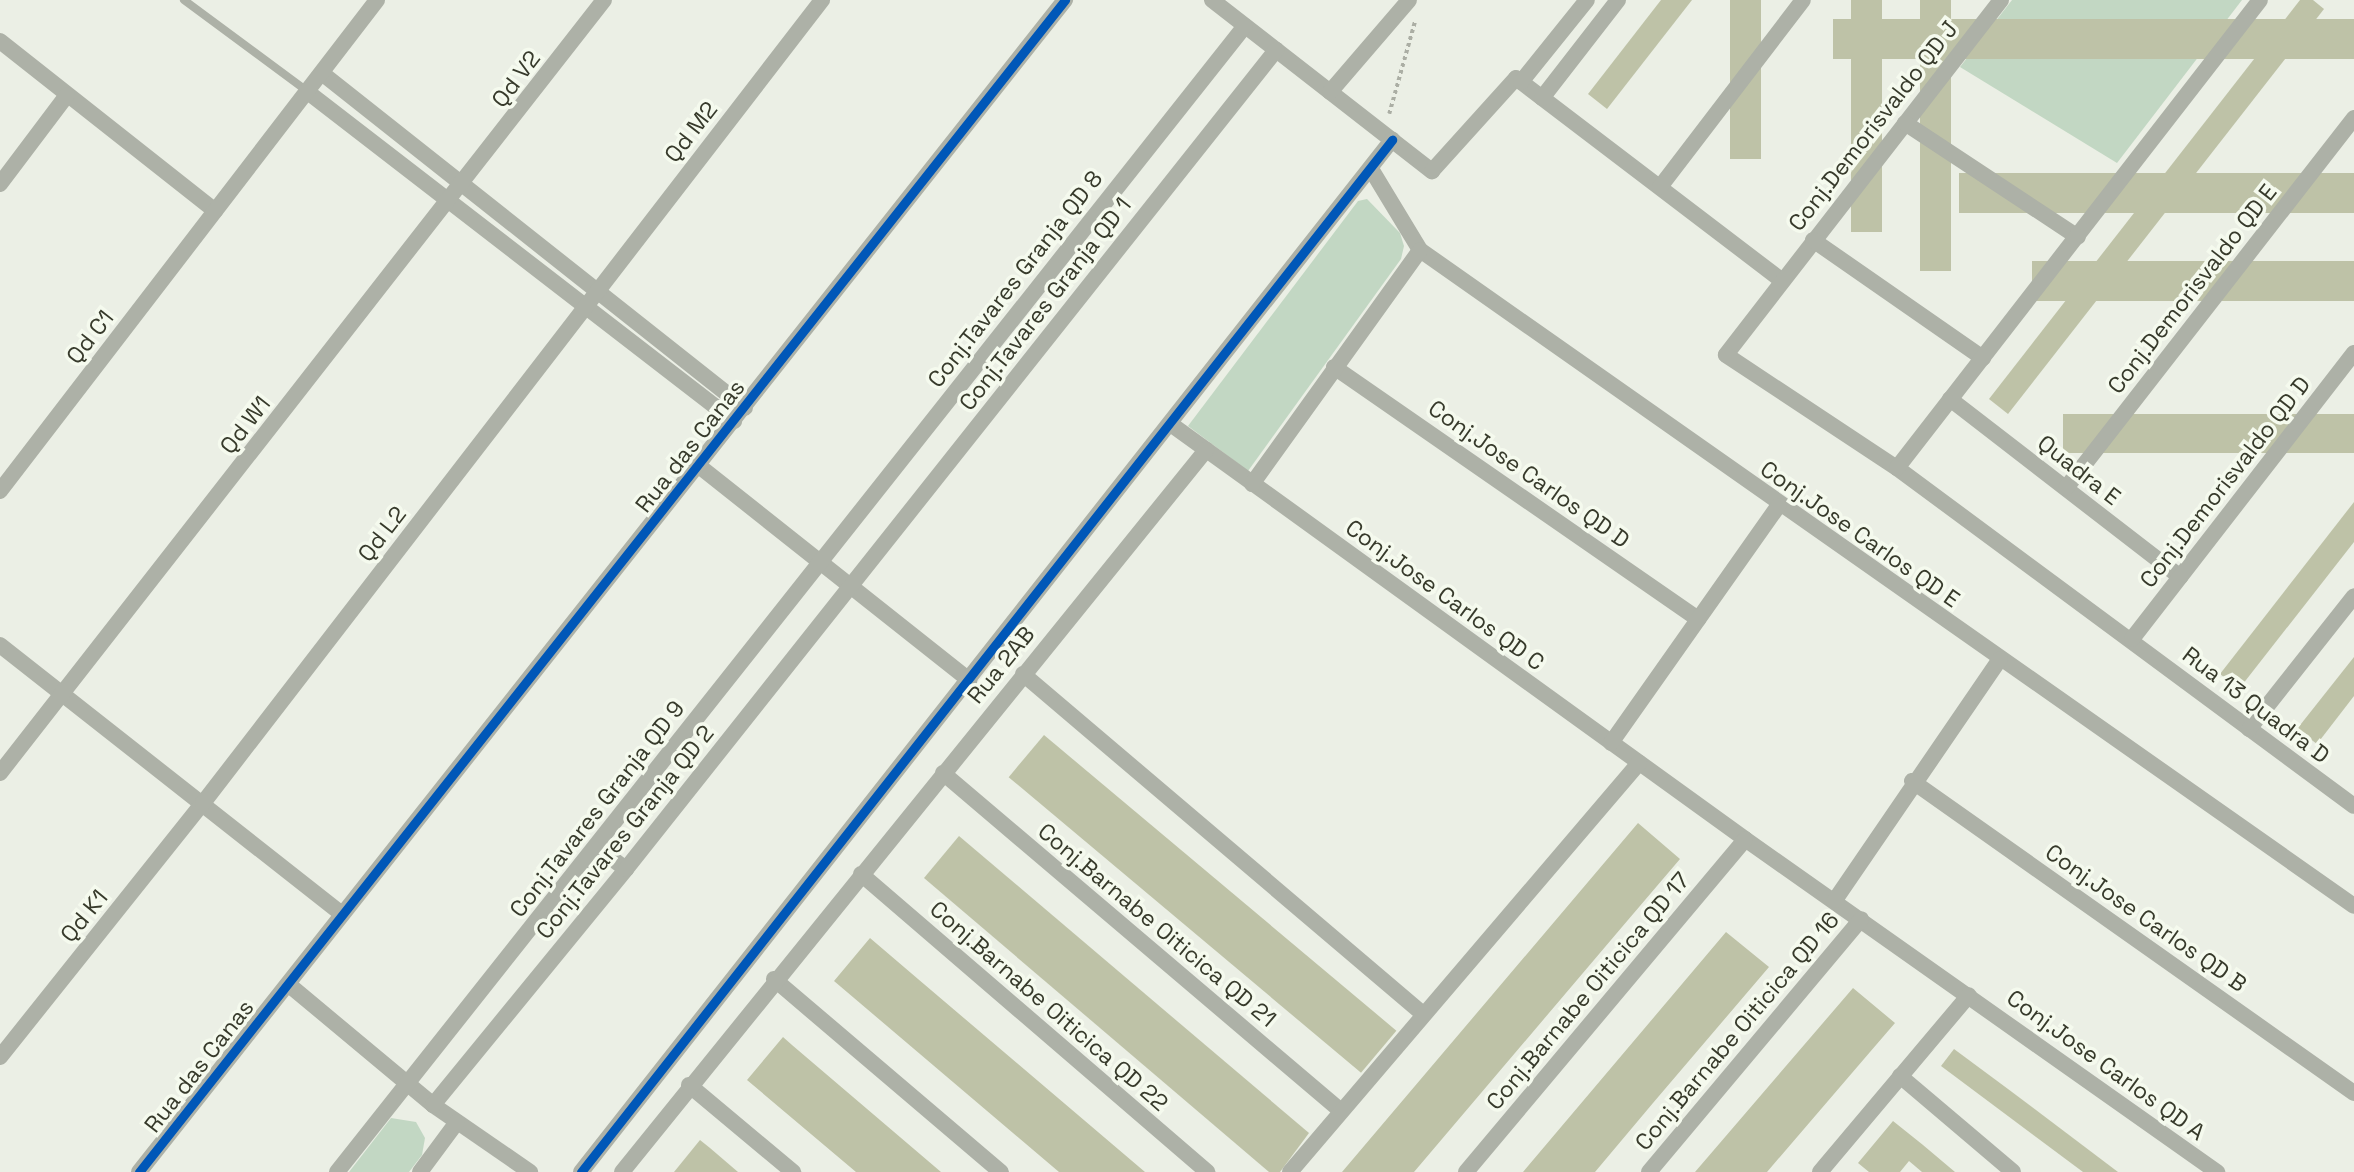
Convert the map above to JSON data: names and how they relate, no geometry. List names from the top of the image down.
{
  "streets": {
    "street": [
      "Qd V2",
      "Conj.Demorisvaldo QD J",
      "Qd M2",
      "Conj.Tavares Granja QD 8",
      "Conj.Demorisvaldo QD E",
      "Conj.Tavares Granja QD 1",
      "Qd C1",
      "Qd W1",
      "Rua das Canas",
      "Quadra E",
      "Conj.Jose Carlos QD D",
      "Conj.Demorisvaldo QD D",
      "Qd L2",
      "Conj.Jose Carlos QD E",
      "Conj.Jose Carlos QD C",
      "Rua 2AB",
      "Rua 13 Quadra D",
      "Conj.Tavares Granja QD 9",
      "Conj.Tavares Granja QD 2",
      "Qd K1",
      "Conj.Jose Carlos QD B",
      "Conj.Barnabe Oiticica QD 21",
      "Conj.Barnabe Oiticica QD 17",
      "Conj.Barnabe Oiticica QD 22",
      "Conj.Barnabe Oiticica QD 16",
      "Conj.Jose Carlos QD A"
    ]
  },
  "crossings": [
    ["Qd V2", "Qd W1"],
    ["Conj.Demorisvaldo QD J", "Rua 13 Quadra D"],
    ["Qd M2", "Qd L2"],
    ["Conj.Tavares Granja QD 8", "Conj.Tavares Granja QD 9"],
    ["Conj.Demorisvaldo QD E", "Quadra E"],
    ["Conj.Tavares Granja QD 1", "Conj.Tavares Granja QD 2"],
    ["Quadra E", "Conj.Demorisvaldo QD D"],
    ["Conj.Demorisvaldo QD D", "Rua 13 Quadra D"],
    ["Qd L2", "Qd K1"],
    ["Conj.Jose Carlos QD C", "Rua 2AB"],
    ["Conj.Jose Carlos QD C", "Conj.Barnabe Oiticica QD 17"],
    ["Conj.Jose Carlos QD C", "Conj.Jose Carlos QD A"],
    ["Rua 2AB", "Conj.Barnabe Oiticica QD 21"],
    ["Rua 2AB", "Conj.Barnabe Oiticica QD 22"],
    ["Conj.Barnabe Oiticica QD 17", "Conj.Jose Carlos QD A"],
    ["Conj.Barnabe Oiticica QD 16", "Conj.Jose Carlos QD A"]
  ]
}
